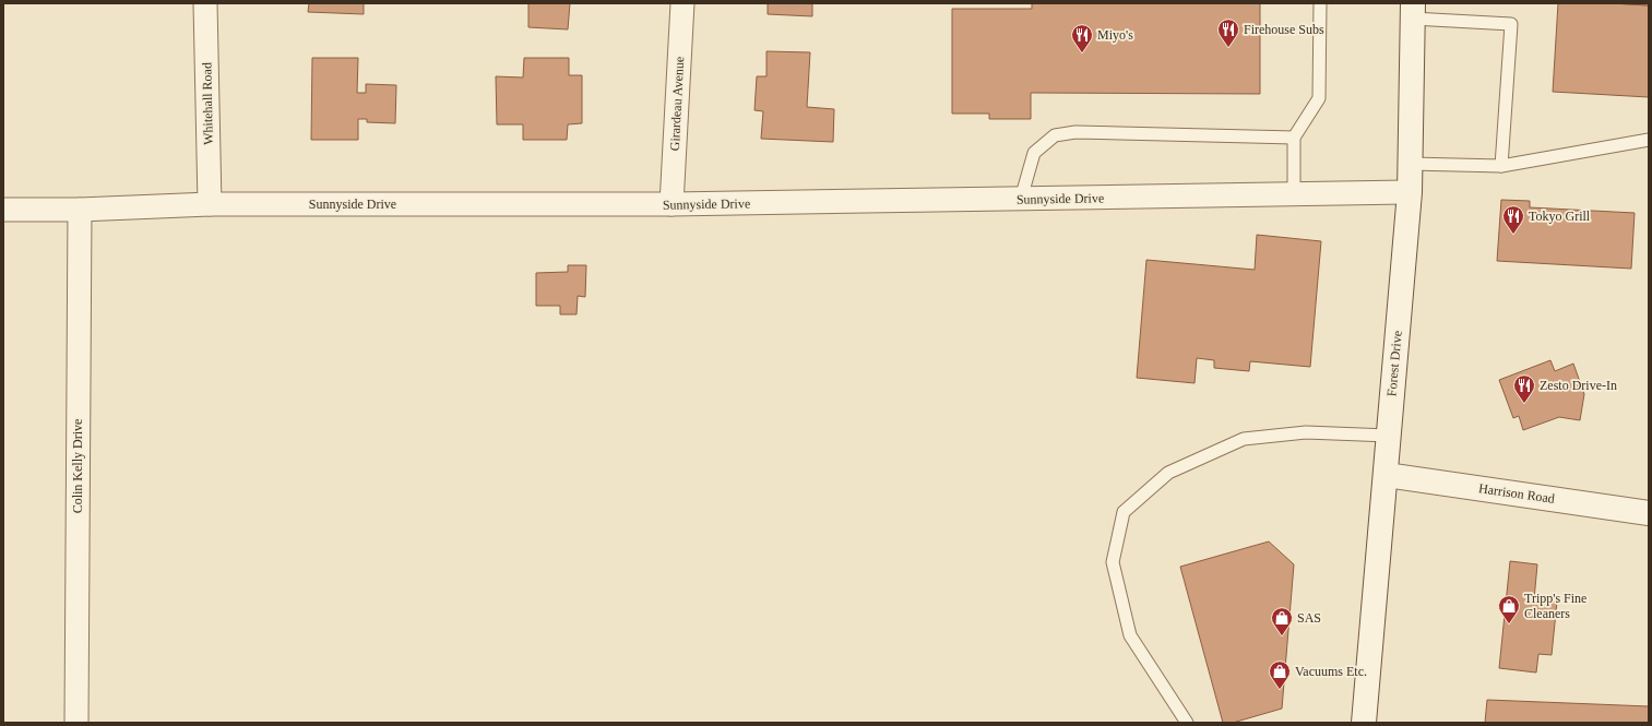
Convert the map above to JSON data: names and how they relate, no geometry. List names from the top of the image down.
{
  "streets": {
    "main road": ["Forest Drive", "Harrison Road"],
    "street": [
      "Whitehall Road",
      "Girardeau Avenue",
      "Sunnyside Drive",
      "Colin Kelly Drive"
    ]
  },
  "crossings": [
    ["Whitehall Road", "Sunnyside Drive"],
    ["Girardeau Avenue", "Sunnyside Drive"],
    ["Sunnyside Drive", "Forest Drive"],
    ["Sunnyside Drive", "Colin Kelly Drive"],
    ["Forest Drive", "Harrison Road"]
  ],
  "places": {
    "restaurant": [
      "Firehouse Subs",
      "Miyo's",
      "Tokyo Grill",
      "Zesto Drive-In"
    ],
    "shop": ["Tripp's Fine Cleaners", "SAS", "Vacuums Etc."]
  }
}
